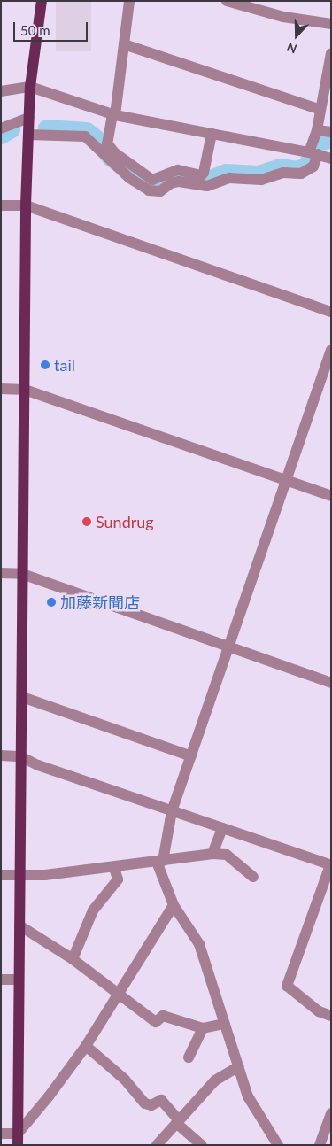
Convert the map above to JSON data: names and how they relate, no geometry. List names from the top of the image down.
{
  "places": ["tail", "Sundrug", "加藤新聞店"],
  "scale_bar": "50 m",
  "north": "bottom"
}
